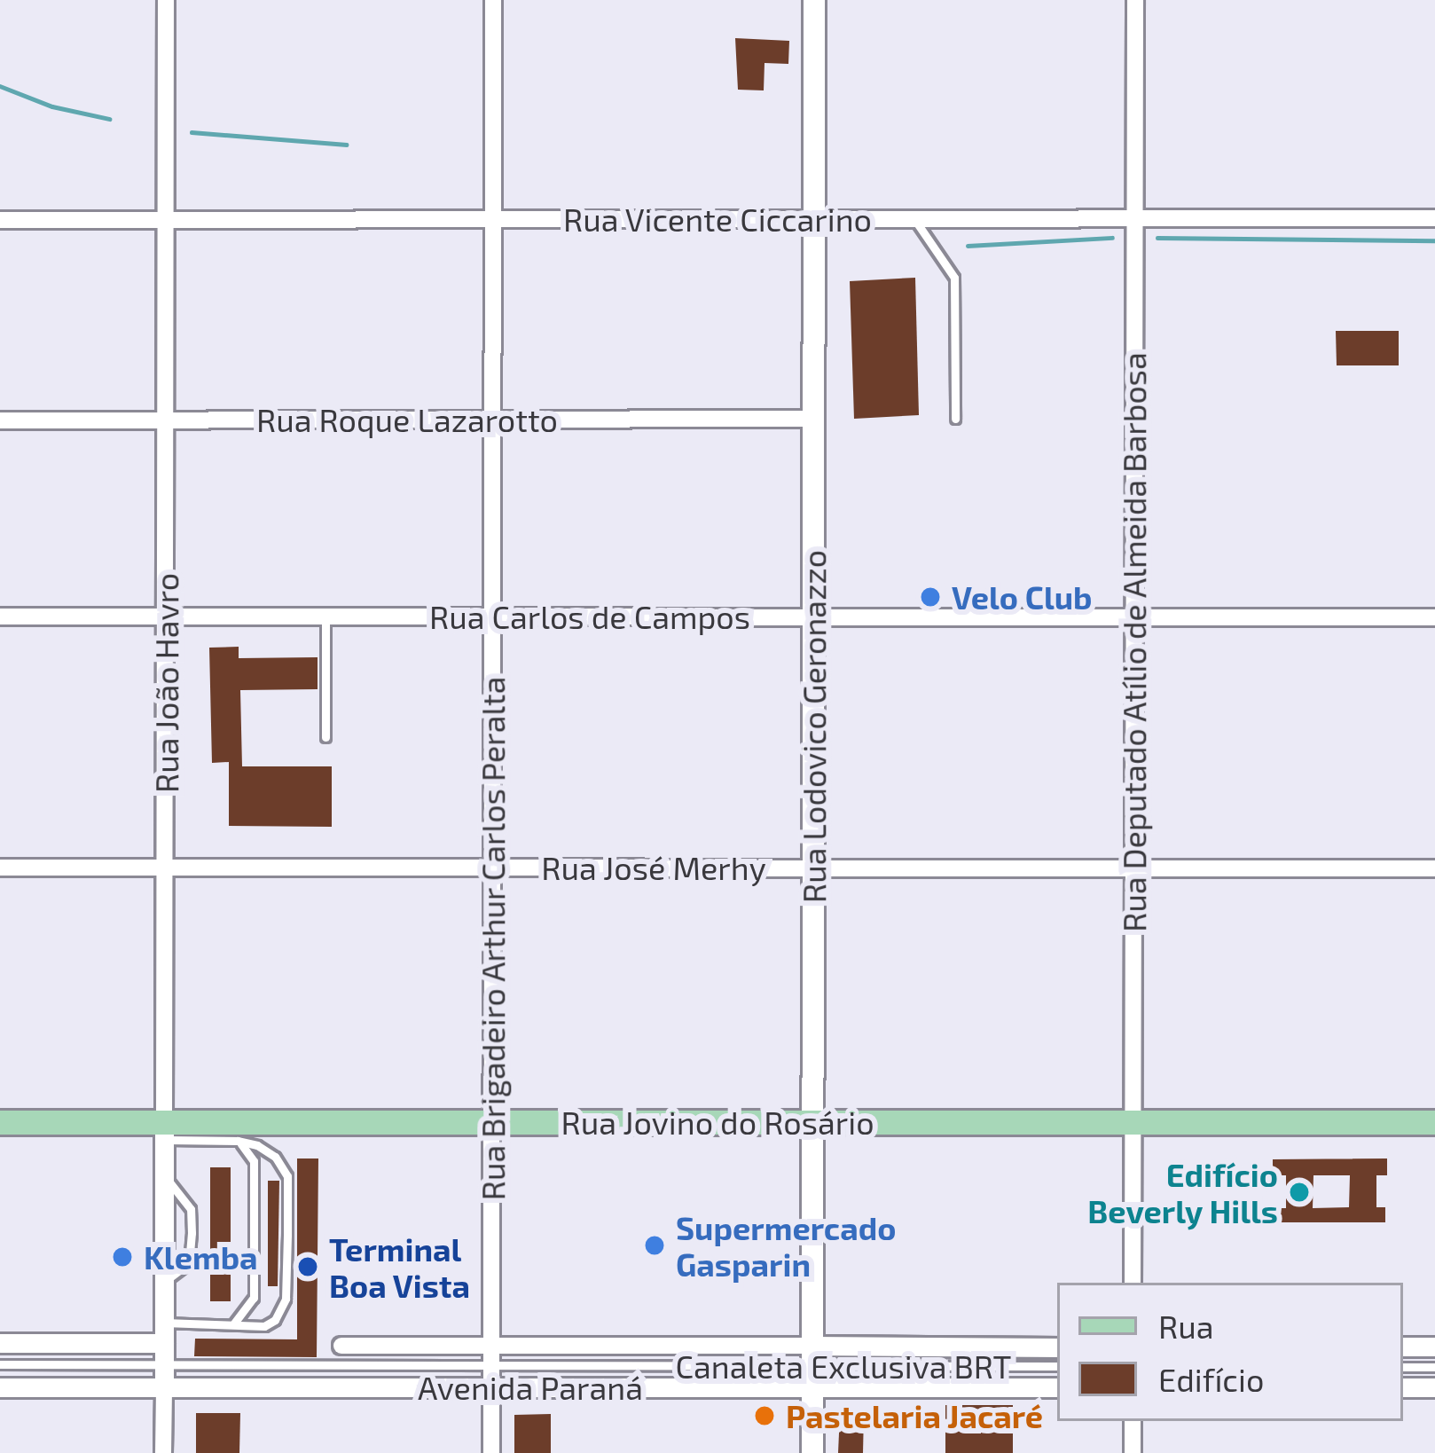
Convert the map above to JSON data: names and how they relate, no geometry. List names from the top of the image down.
{
  "streets": {
    "main road": ["Rua Lodovico Geronazzo", "Rua Jovino do Rosário"],
    "street": [
      "Rua Vicente Ciccarino",
      "Rua Roque Lazarotto",
      "Rua Carlos de Campos",
      "Rua Deputado Atílio de Almeida Barbosa",
      "Rua João Havro",
      "Rua José Merhy",
      "Rua Brigadeiro Arthur Carlos Peralta",
      "Avenida Paraná"
    ],
    "lane": ["Canaleta Exclusiva BRT"]
  },
  "crossings": [
    ["Rua Vicente Ciccarino", "Rua Deputado Atílio de Almeida Barbosa"],
    ["Rua Vicente Ciccarino", "Rua João Havro"],
    ["Rua Vicente Ciccarino", "Rua Lodovico Geronazzo"],
    ["Rua Vicente Ciccarino", "Rua Brigadeiro Arthur Carlos Peralta"],
    ["Rua Roque Lazarotto", "Rua João Havro"],
    ["Rua Roque Lazarotto", "Rua Lodovico Geronazzo"],
    ["Rua Roque Lazarotto", "Rua Brigadeiro Arthur Carlos Peralta"],
    ["Rua Carlos de Campos", "Rua Deputado Atílio de Almeida Barbosa"],
    ["Rua Carlos de Campos", "Rua João Havro"],
    ["Rua Carlos de Campos", "Rua Lodovico Geronazzo"],
    ["Rua Carlos de Campos", "Rua Brigadeiro Arthur Carlos Peralta"],
    ["Rua Deputado Atílio de Almeida Barbosa", "Rua José Merhy"],
    ["Rua Deputado Atílio de Almeida Barbosa", "Rua Jovino do Rosário"],
    ["Rua João Havro", "Rua José Merhy"],
    ["Rua João Havro", "Rua Jovino do Rosário"],
    ["Rua João Havro", "Canaleta Exclusiva BRT"],
    ["Rua João Havro", "Avenida Paraná"],
    ["Rua Lodovico Geronazzo", "Rua José Merhy"],
    ["Rua Lodovico Geronazzo", "Rua Jovino do Rosário"],
    ["Rua Lodovico Geronazzo", "Canaleta Exclusiva BRT"],
    ["Rua Lodovico Geronazzo", "Avenida Paraná"],
    ["Rua José Merhy", "Rua Brigadeiro Arthur Carlos Peralta"],
    ["Rua Brigadeiro Arthur Carlos Peralta", "Rua Jovino do Rosário"],
    ["Rua Brigadeiro Arthur Carlos Peralta", "Canaleta Exclusiva BRT"],
    ["Rua Brigadeiro Arthur Carlos Peralta", "Avenida Paraná"],
    ["Canaleta Exclusiva BRT", "Avenida Paraná"]
  ],
  "places": [
    "Velo Club",
    "Edifício Beverly Hills",
    "Supermercado Gasparin",
    "Klemba",
    "Terminal Boa Vista",
    "Pastelaria Jacaré"
  ],
  "legend": ["Rua", "Edifício"]
}
